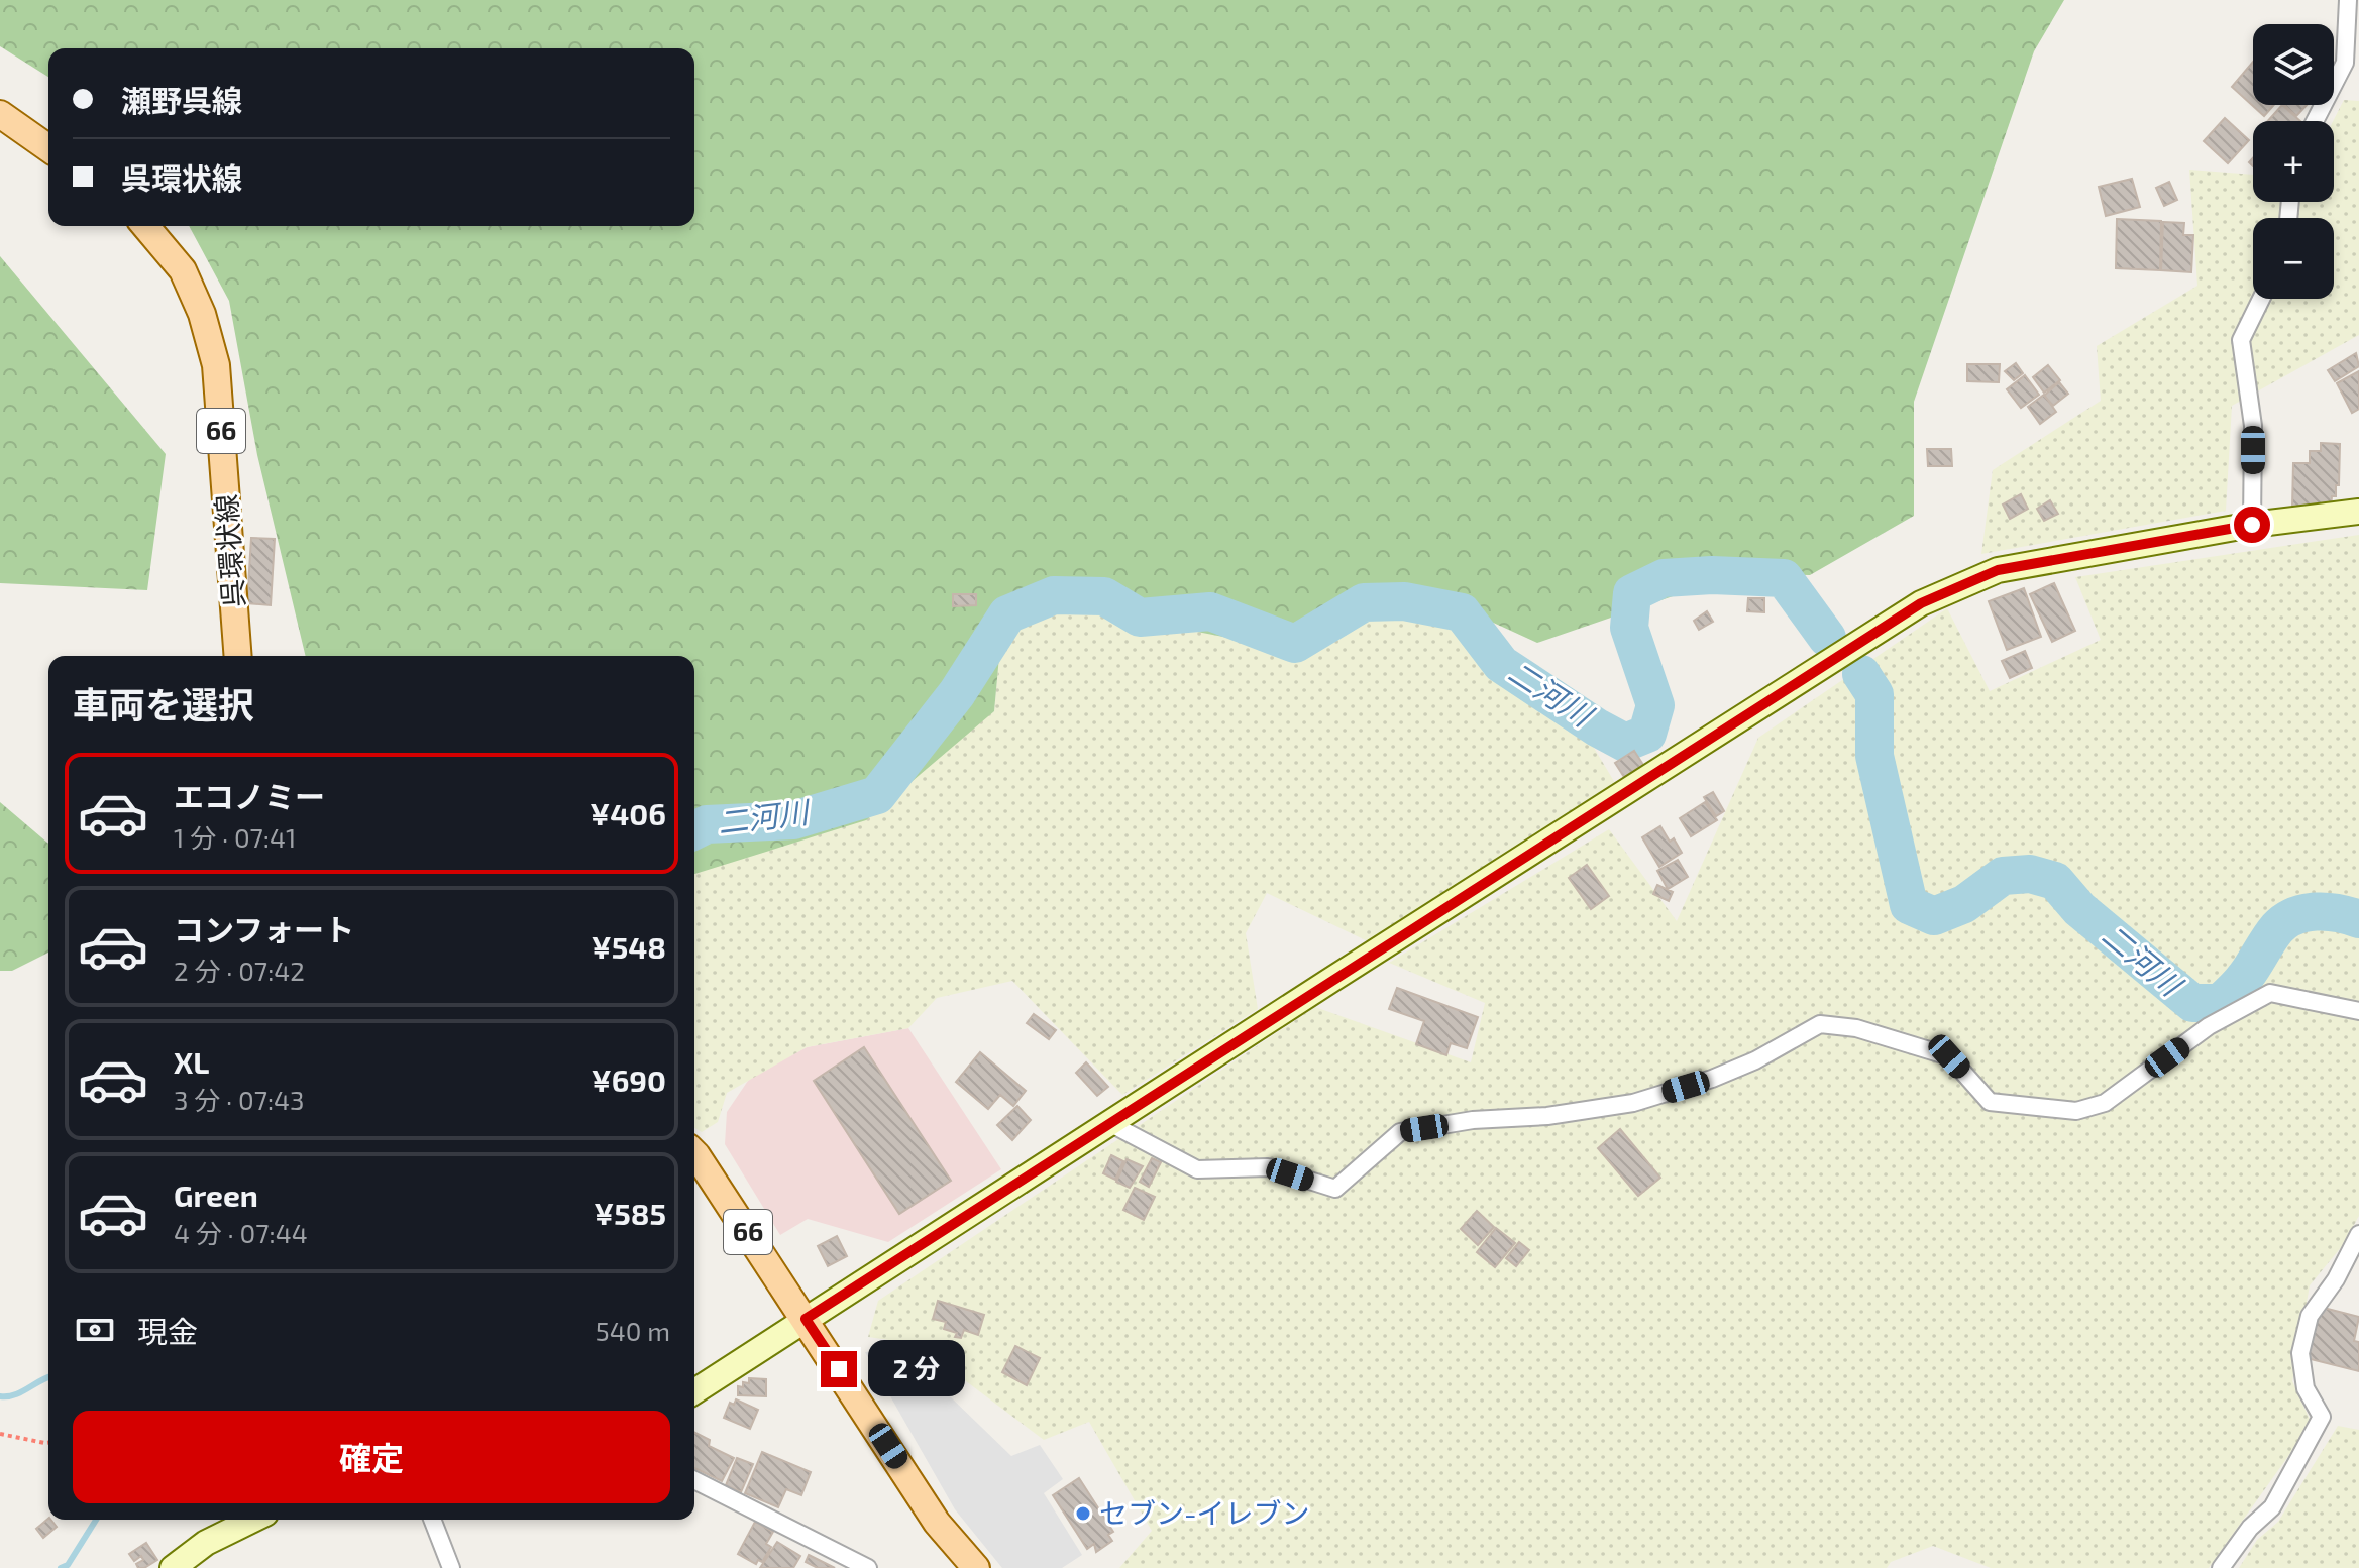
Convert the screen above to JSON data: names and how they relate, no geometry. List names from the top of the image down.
{
  "streets": {
    "main road": ["66", "呉環状線"]
  },
  "water": ["二河川"],
  "places": ["セブン-イレブン"],
  "page": {
    "map_buttons": ["+", "−"],
    "banner": ["瀬野呉線", "呉環状線"],
    "heading": "車両を選択",
    "list": [
      {
        "name": "エコノミー",
        "note": "1 分 · 07:41",
        "value": "¥406"
      },
      {
        "name": "コンフォート",
        "note": "2 分 · 07:42",
        "value": "¥548"
      },
      {
        "name": "XL",
        "note": "3 分 · 07:43",
        "value": "¥690"
      },
      {
        "name": "Green",
        "note": "4 分 · 07:44",
        "value": "¥585"
      }
    ],
    "pay": ["現金", "540 m"],
    "bubble": "2 分",
    "buttons": "確定"
  }
}
